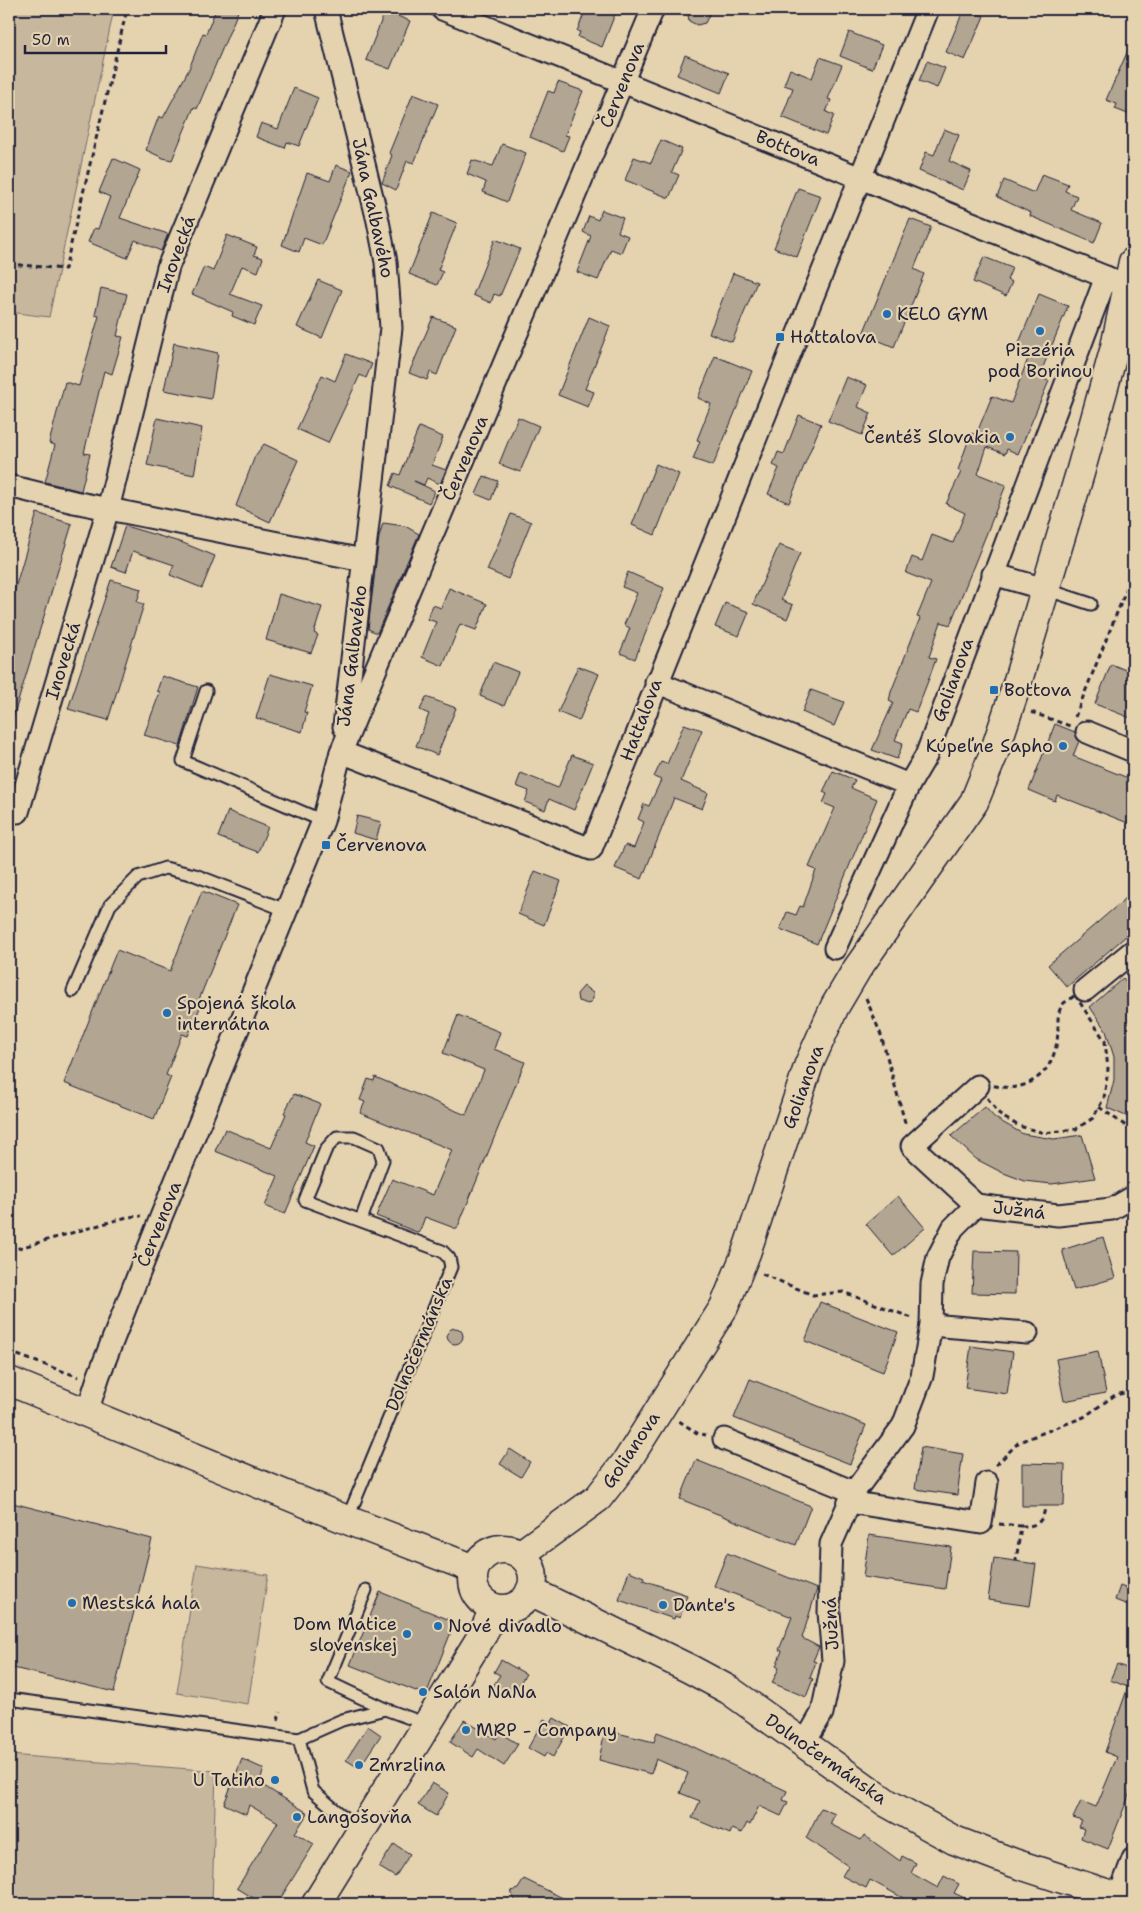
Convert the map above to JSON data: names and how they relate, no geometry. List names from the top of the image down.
{
  "streets": {
    "street": [
      "Červenova",
      "Bottova",
      "Jána Galbavého",
      "Inovecká",
      "Golianova",
      "Hattalova",
      "Južná",
      "Dolnočermánska"
    ]
  },
  "crossings": [
    ["Červenova", "Bottova"],
    ["Červenova", "Jána Galbavého"],
    ["Červenova", "Hattalova"],
    ["Bottova", "Golianova"],
    ["Bottova", "Hattalova"],
    ["Jána Galbavého", "Inovecká"],
    ["Jána Galbavého", "Hattalova"],
    ["Golianova", "Dolnočermánska"],
    ["Južná", "Dolnočermánska"]
  ],
  "places": {
    "other": [
      "KELO GYM",
      "Pizzéria pod Borinou",
      "Čentéš Slovakia",
      "Kúpeľne Sapho",
      "Spojená škola internátna",
      "Mestská hala",
      "Dante's",
      "Nové divadlo",
      "Dom Matice slovenskej",
      "Salón NaNa",
      "MRP - Company",
      "Zmrzlina",
      "U Tatiho",
      "Langošovňa"
    ],
    "transit": ["Hattalova", "Bottova", "Červenova"]
  },
  "scale_bar": "50 m"
}
